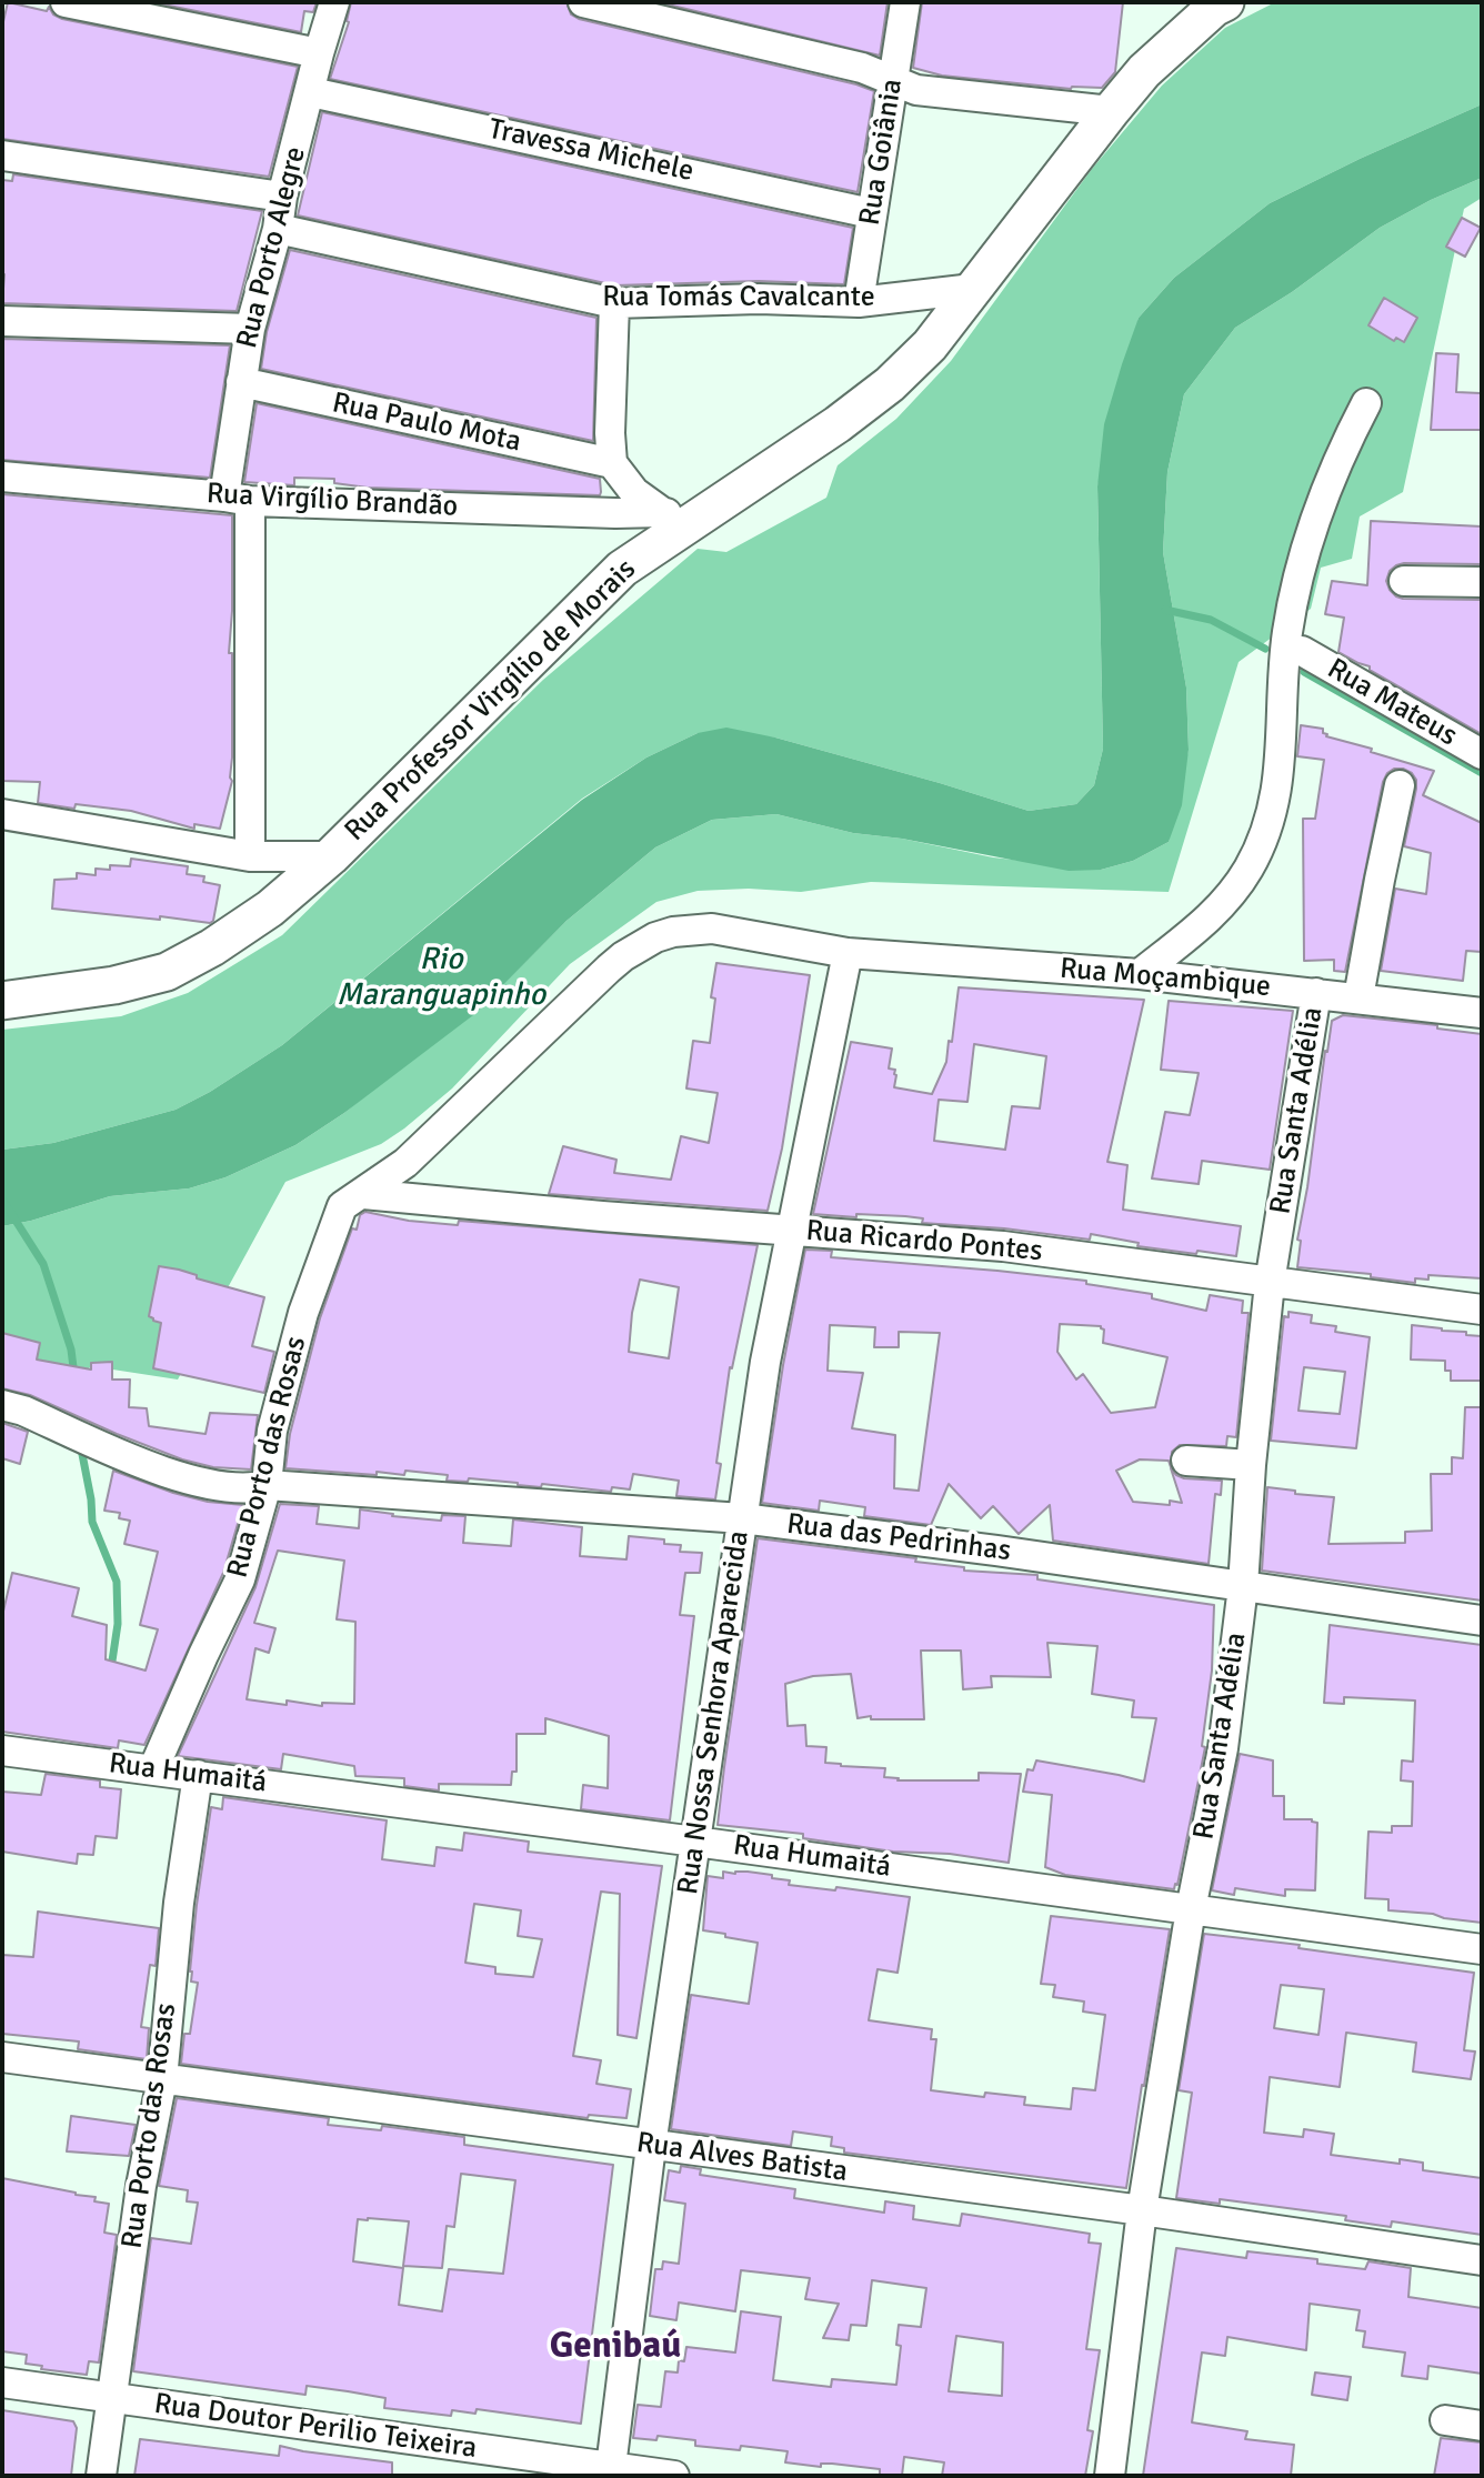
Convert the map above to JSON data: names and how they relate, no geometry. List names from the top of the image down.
{
  "streets": {
    "main road": ["Rua Professor Virgílio de Morais"],
    "street": [
      "Travessa Michele",
      "Rua Goiânia",
      "Rua Porto Alegre",
      "Rua Tomás Cavalcante",
      "Rua Paulo Mota",
      "Rua Virgílio Brandão",
      "Rua Mateus",
      "Rua Moçambique",
      "Rua Santa Adélia",
      "Rua Ricardo Pontes",
      "Rua Porto das Rosas",
      "Rua das Pedrinhas",
      "Rua Nossa Senhora Aparecida",
      "Rua Humaitá",
      "Rua Alves Batista",
      "Rua Doutor Perilio Teixeira"
    ]
  },
  "crossings": [
    ["Travessa Michele", "Rua Goiânia"],
    ["Travessa Michele", "Rua Porto Alegre"],
    ["Rua Goiânia", "Rua Tomás Cavalcante"],
    ["Rua Porto Alegre", "Rua Tomás Cavalcante"],
    ["Rua Porto Alegre", "Rua Paulo Mota"],
    ["Rua Porto Alegre", "Rua Virgílio Brandão"],
    ["Rua Porto Alegre", "Rua Professor Virgílio de Morais"],
    ["Rua Tomás Cavalcante", "Rua Professor Virgílio de Morais"],
    ["Rua Virgílio Brandão", "Rua Professor Virgílio de Morais"],
    ["Rua Moçambique", "Rua Santa Adélia"],
    ["Rua Moçambique", "Rua Ricardo Pontes"],
    ["Rua Moçambique", "Rua Porto das Rosas"],
    ["Rua Moçambique", "Rua Nossa Senhora Aparecida"],
    ["Rua Santa Adélia", "Rua Ricardo Pontes"],
    ["Rua Santa Adélia", "Rua das Pedrinhas"],
    ["Rua Santa Adélia", "Rua Humaitá"],
    ["Rua Santa Adélia", "Rua Alves Batista"],
    ["Rua Ricardo Pontes", "Rua Porto das Rosas"],
    ["Rua Ricardo Pontes", "Rua Nossa Senhora Aparecida"],
    ["Rua Porto das Rosas", "Rua das Pedrinhas"],
    ["Rua Porto das Rosas", "Rua Humaitá"],
    ["Rua Porto das Rosas", "Rua Alves Batista"],
    ["Rua Porto das Rosas", "Rua Doutor Perilio Teixeira"],
    ["Rua das Pedrinhas", "Rua Nossa Senhora Aparecida"],
    ["Rua Nossa Senhora Aparecida", "Rua Humaitá"],
    ["Rua Nossa Senhora Aparecida", "Rua Alves Batista"],
    ["Rua Nossa Senhora Aparecida", "Rua Doutor Perilio Teixeira"]
  ],
  "districts": ["Genibaú"],
  "water": ["Rio Maranguapinho"]
}
